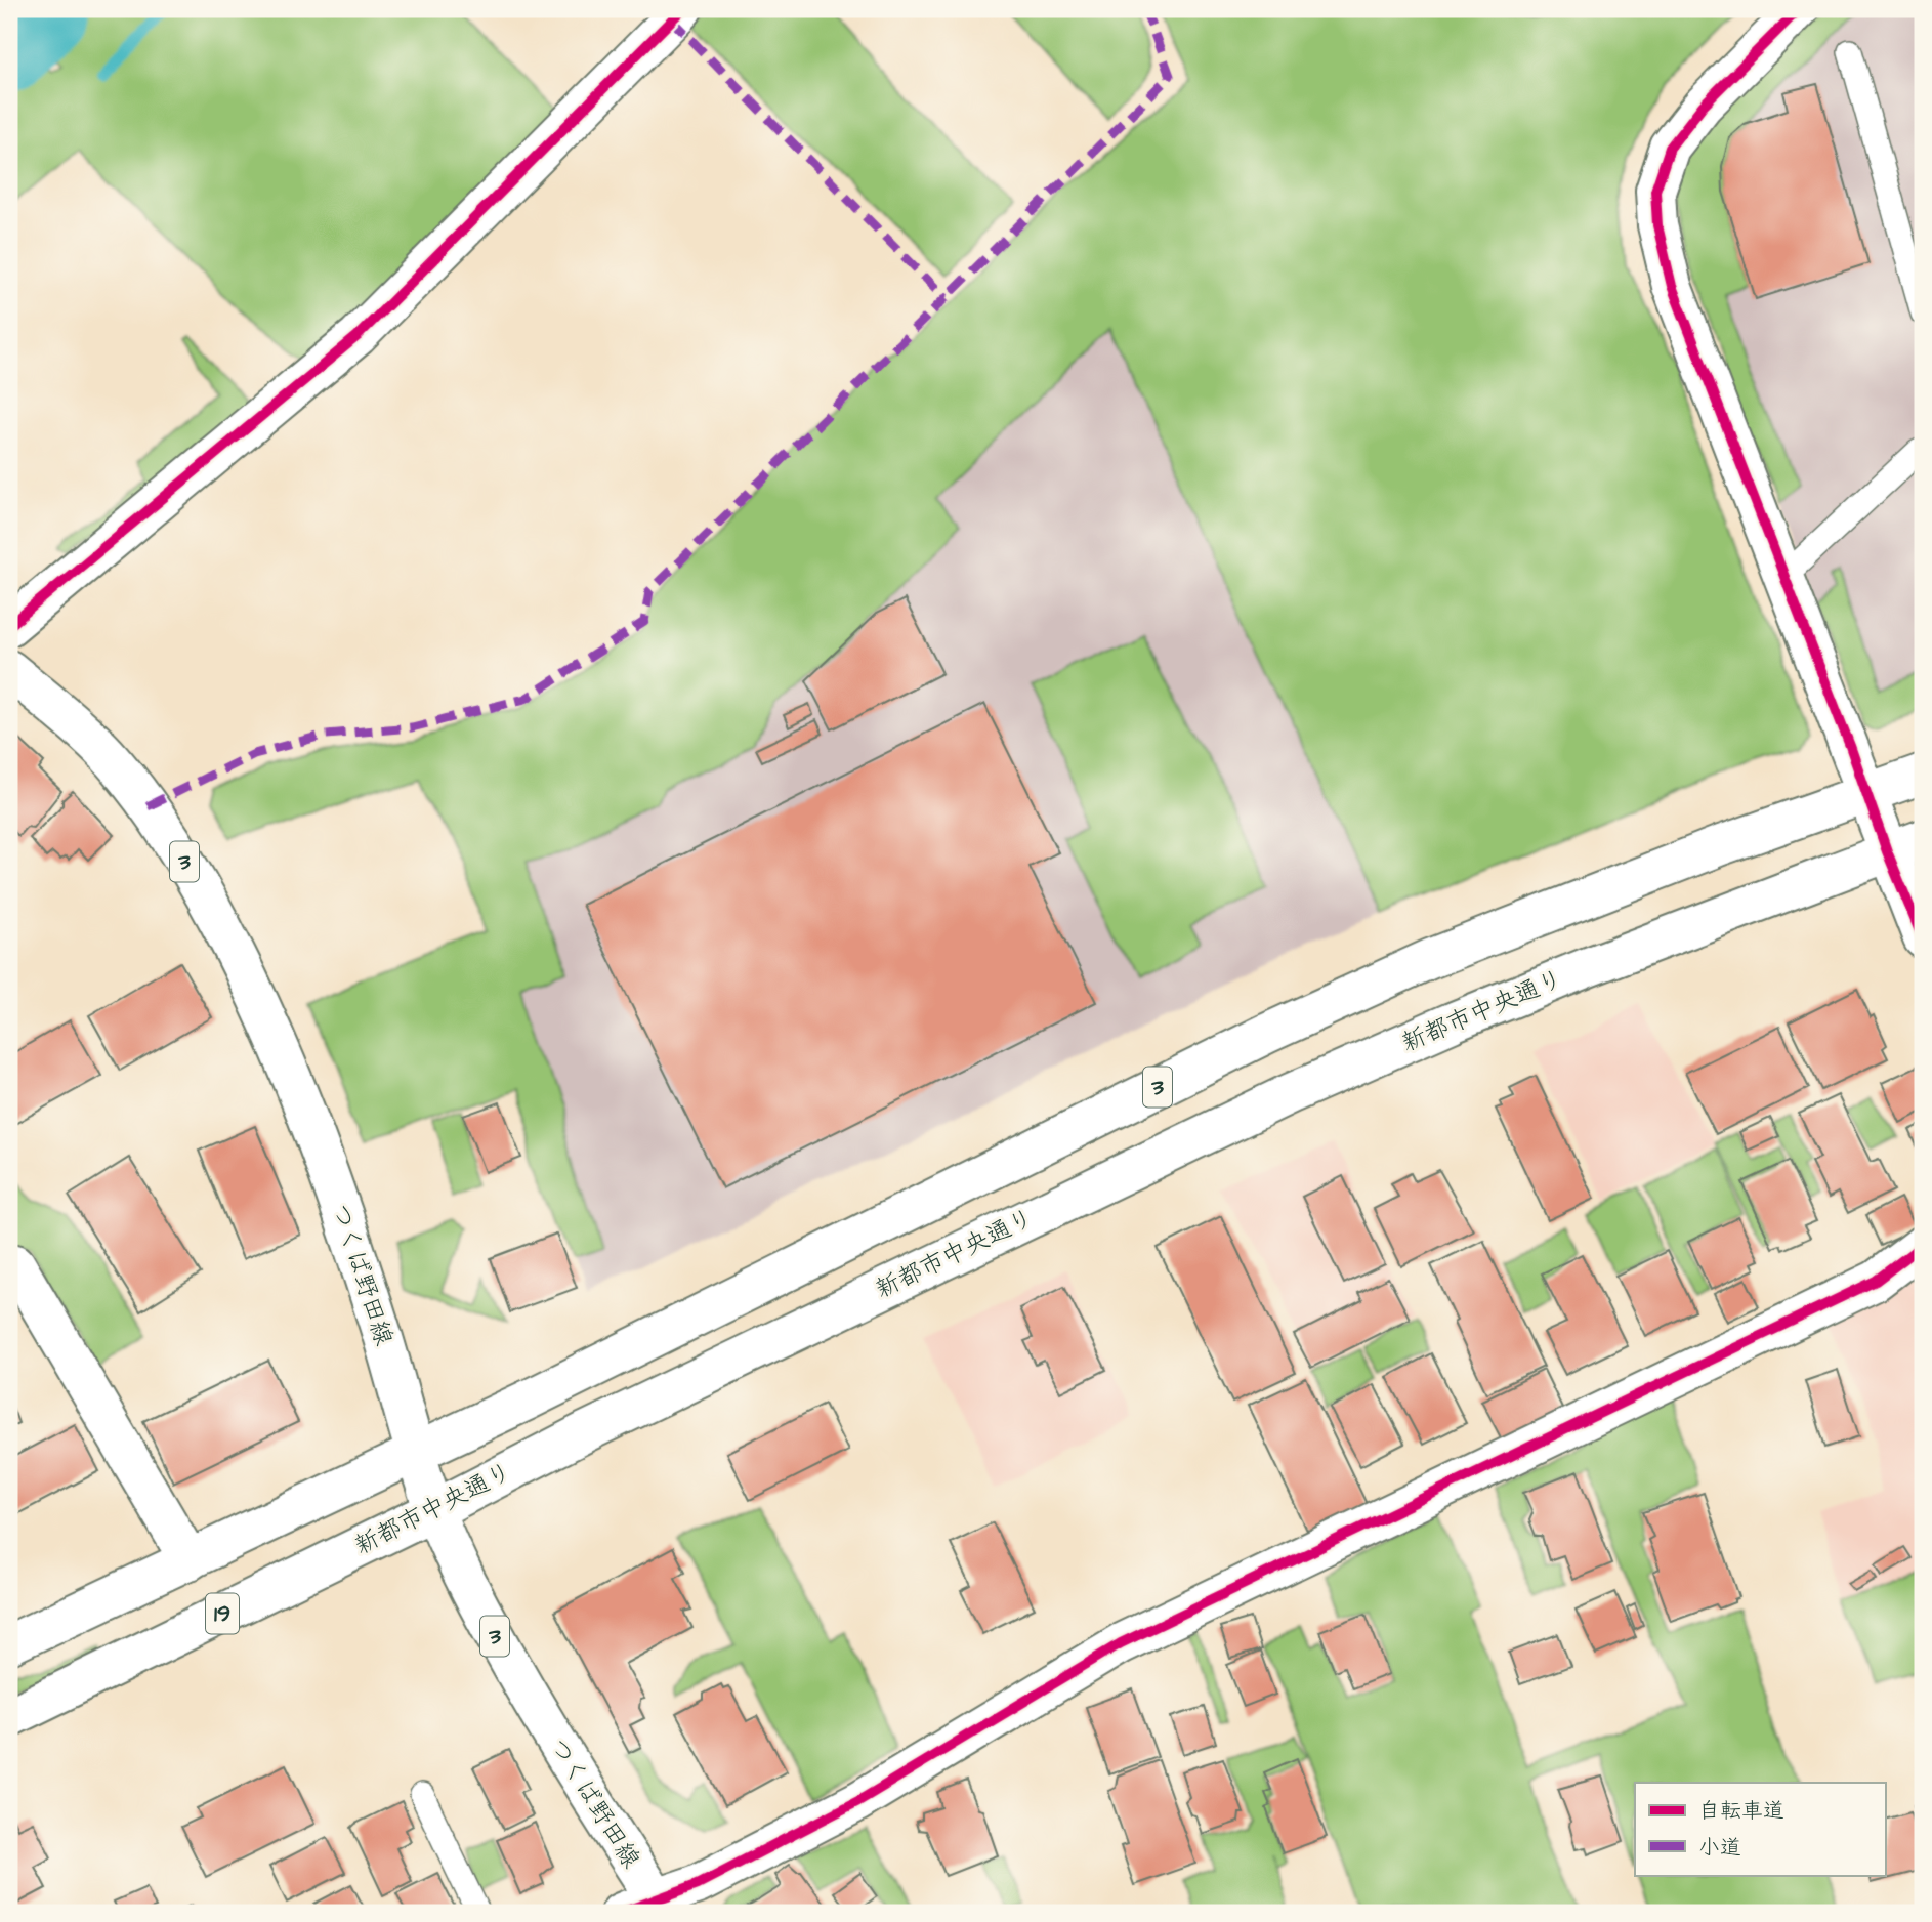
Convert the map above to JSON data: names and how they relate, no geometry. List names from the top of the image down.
{
  "streets": {
    "main road": [
      "3",
      "新都市中央通り",
      "つくば野田線",
      "19"
    ]
  },
  "crossings": [
    ["3", "つくば野田線"],
    ["3", "19"],
    ["新都市中央通り", "つくば野田線"],
    ["つくば野田線", "19"]
  ],
  "legend": ["自転車道", "小道"]
}
